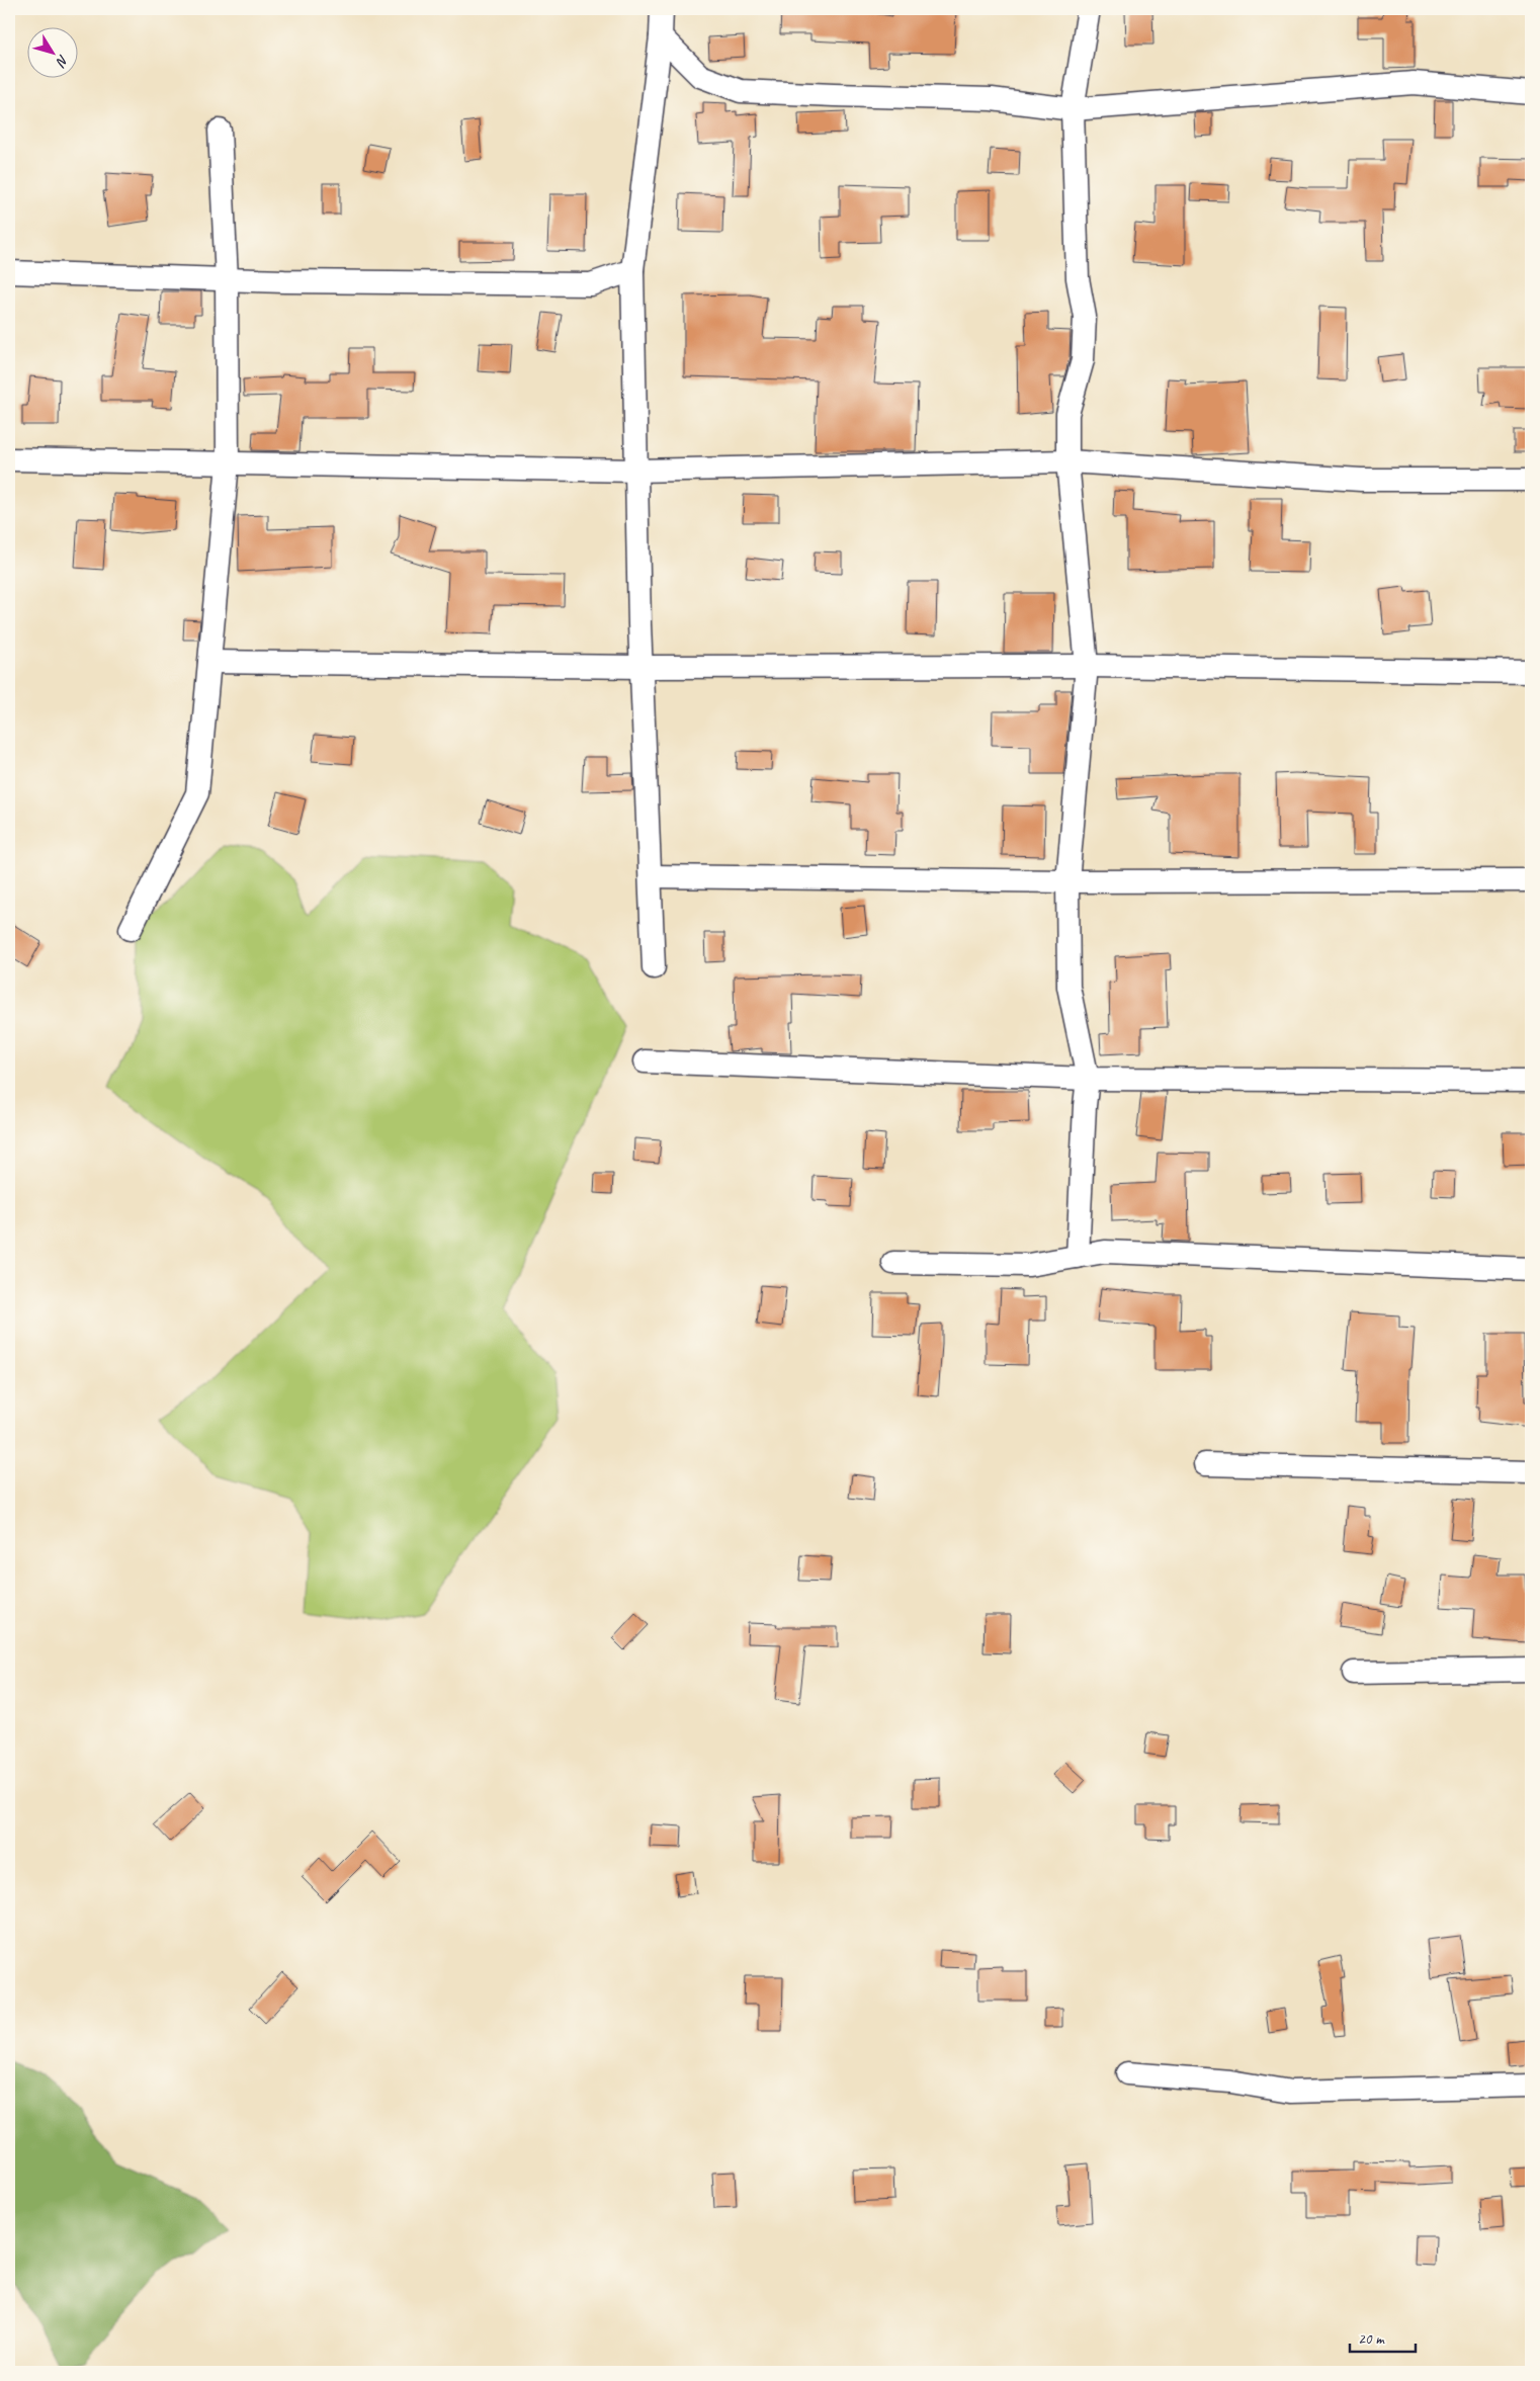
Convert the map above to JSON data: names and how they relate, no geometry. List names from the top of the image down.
{
  "scale_bar": "20 m",
  "north": "bottom right"
}
